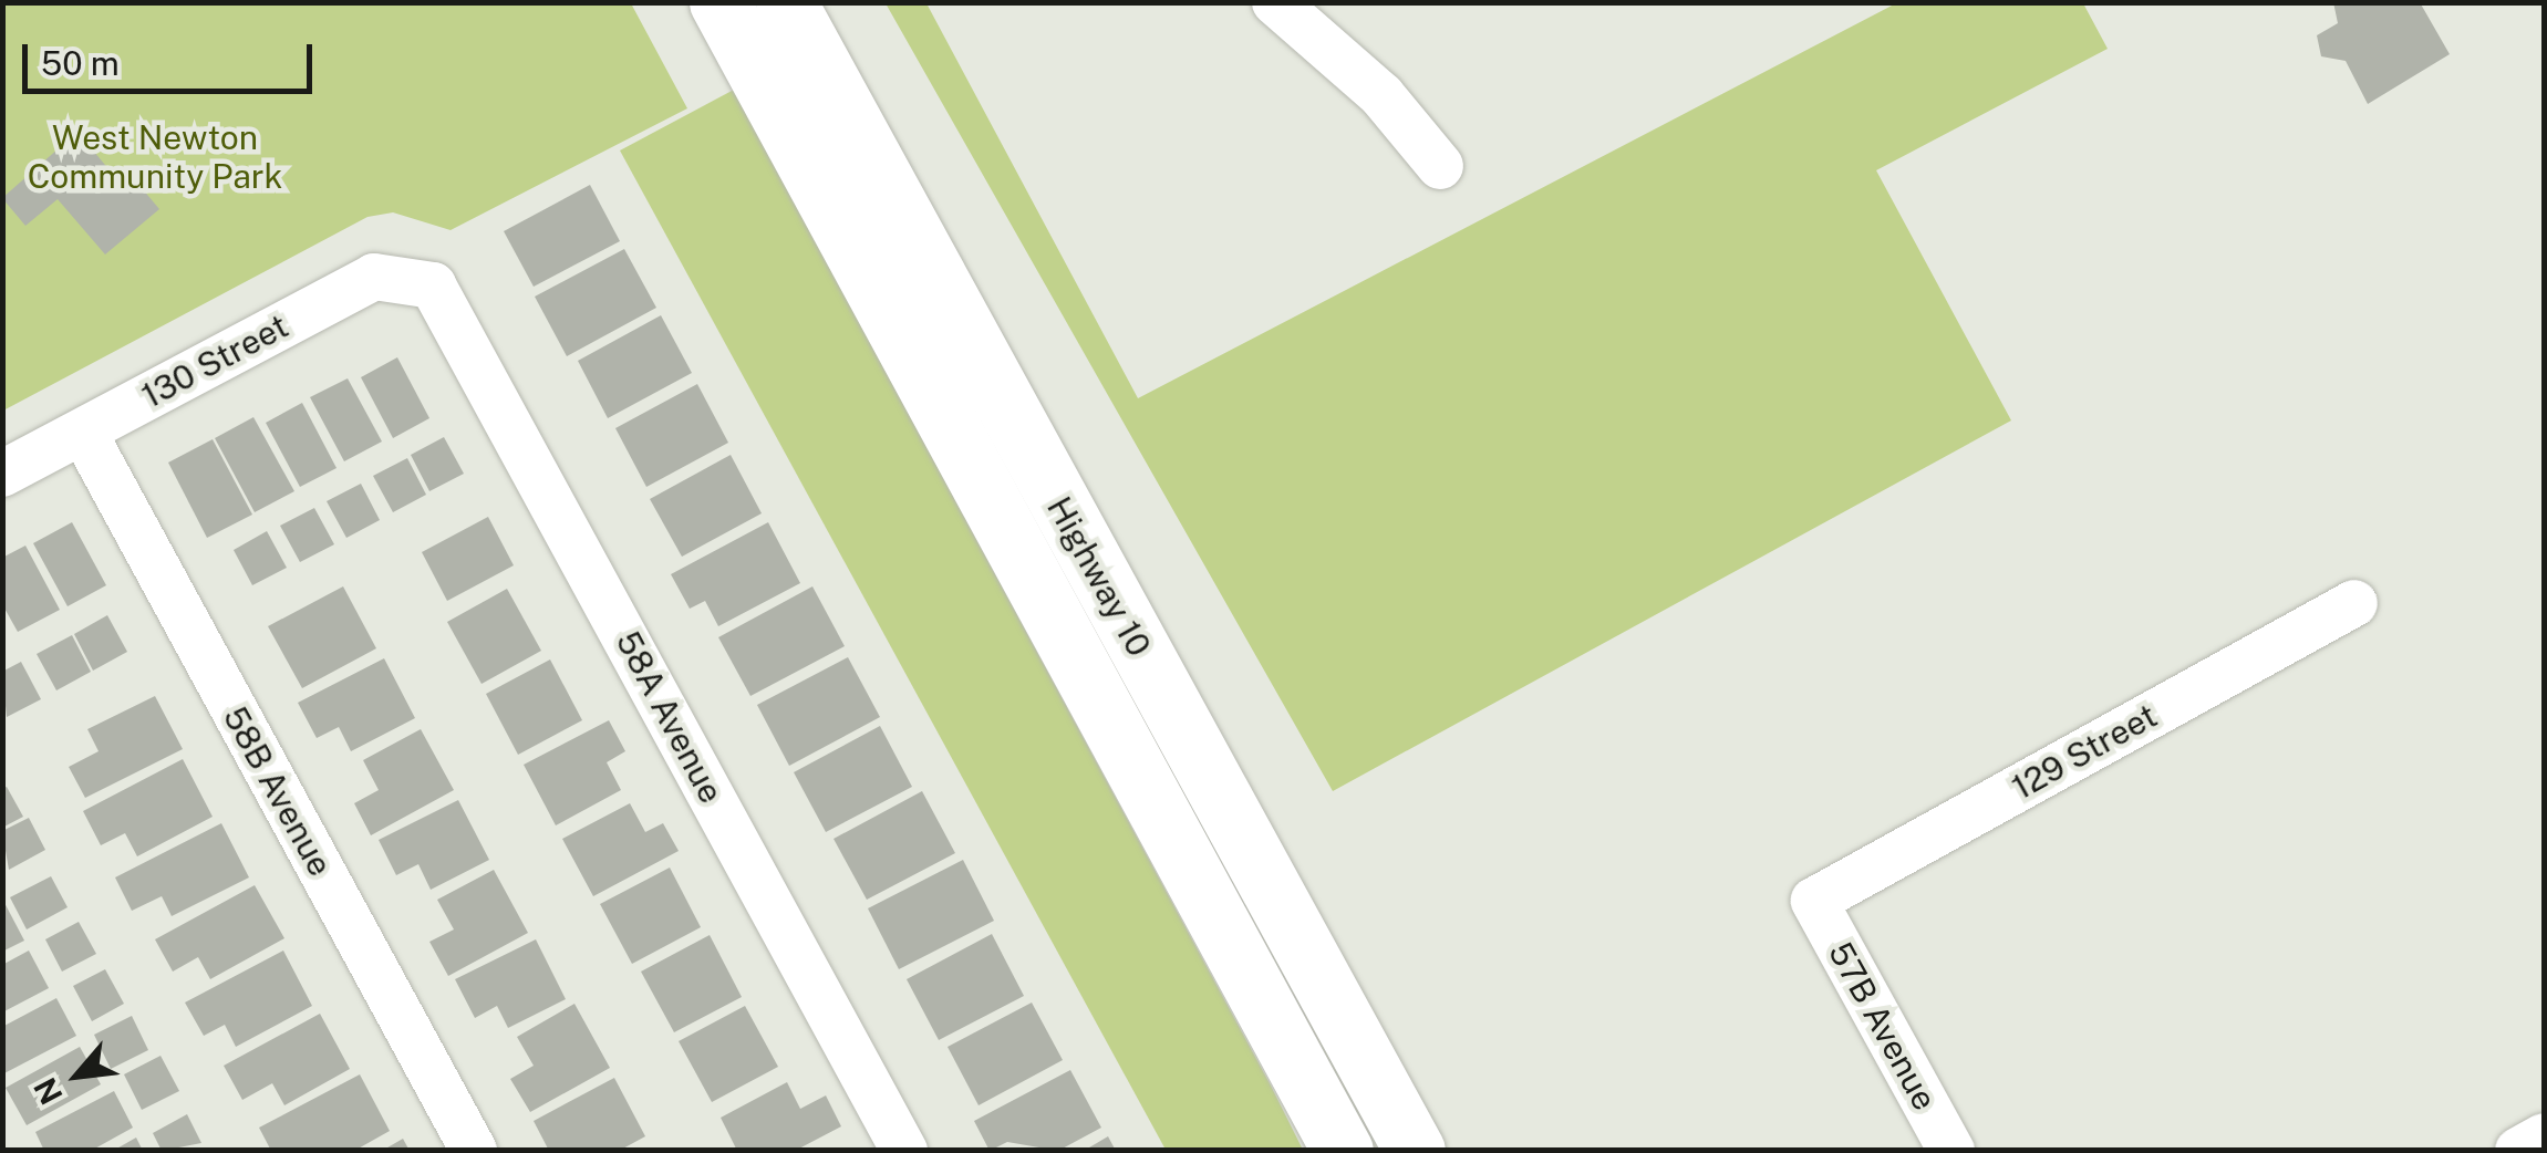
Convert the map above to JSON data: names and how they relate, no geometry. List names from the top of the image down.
{
  "streets": {
    "highway": ["Highway 10"],
    "street": [
      "130 Street",
      "58A Avenue",
      "129 Street",
      "58B Avenue",
      "57B Avenue"
    ]
  },
  "crossings": [
    ["130 Street", "58A Avenue"],
    ["130 Street", "58B Avenue"],
    ["129 Street", "57B Avenue"]
  ],
  "parks": ["West Newton Community Park"],
  "scale_bar": "50 m",
  "north": "bottom left"
}
